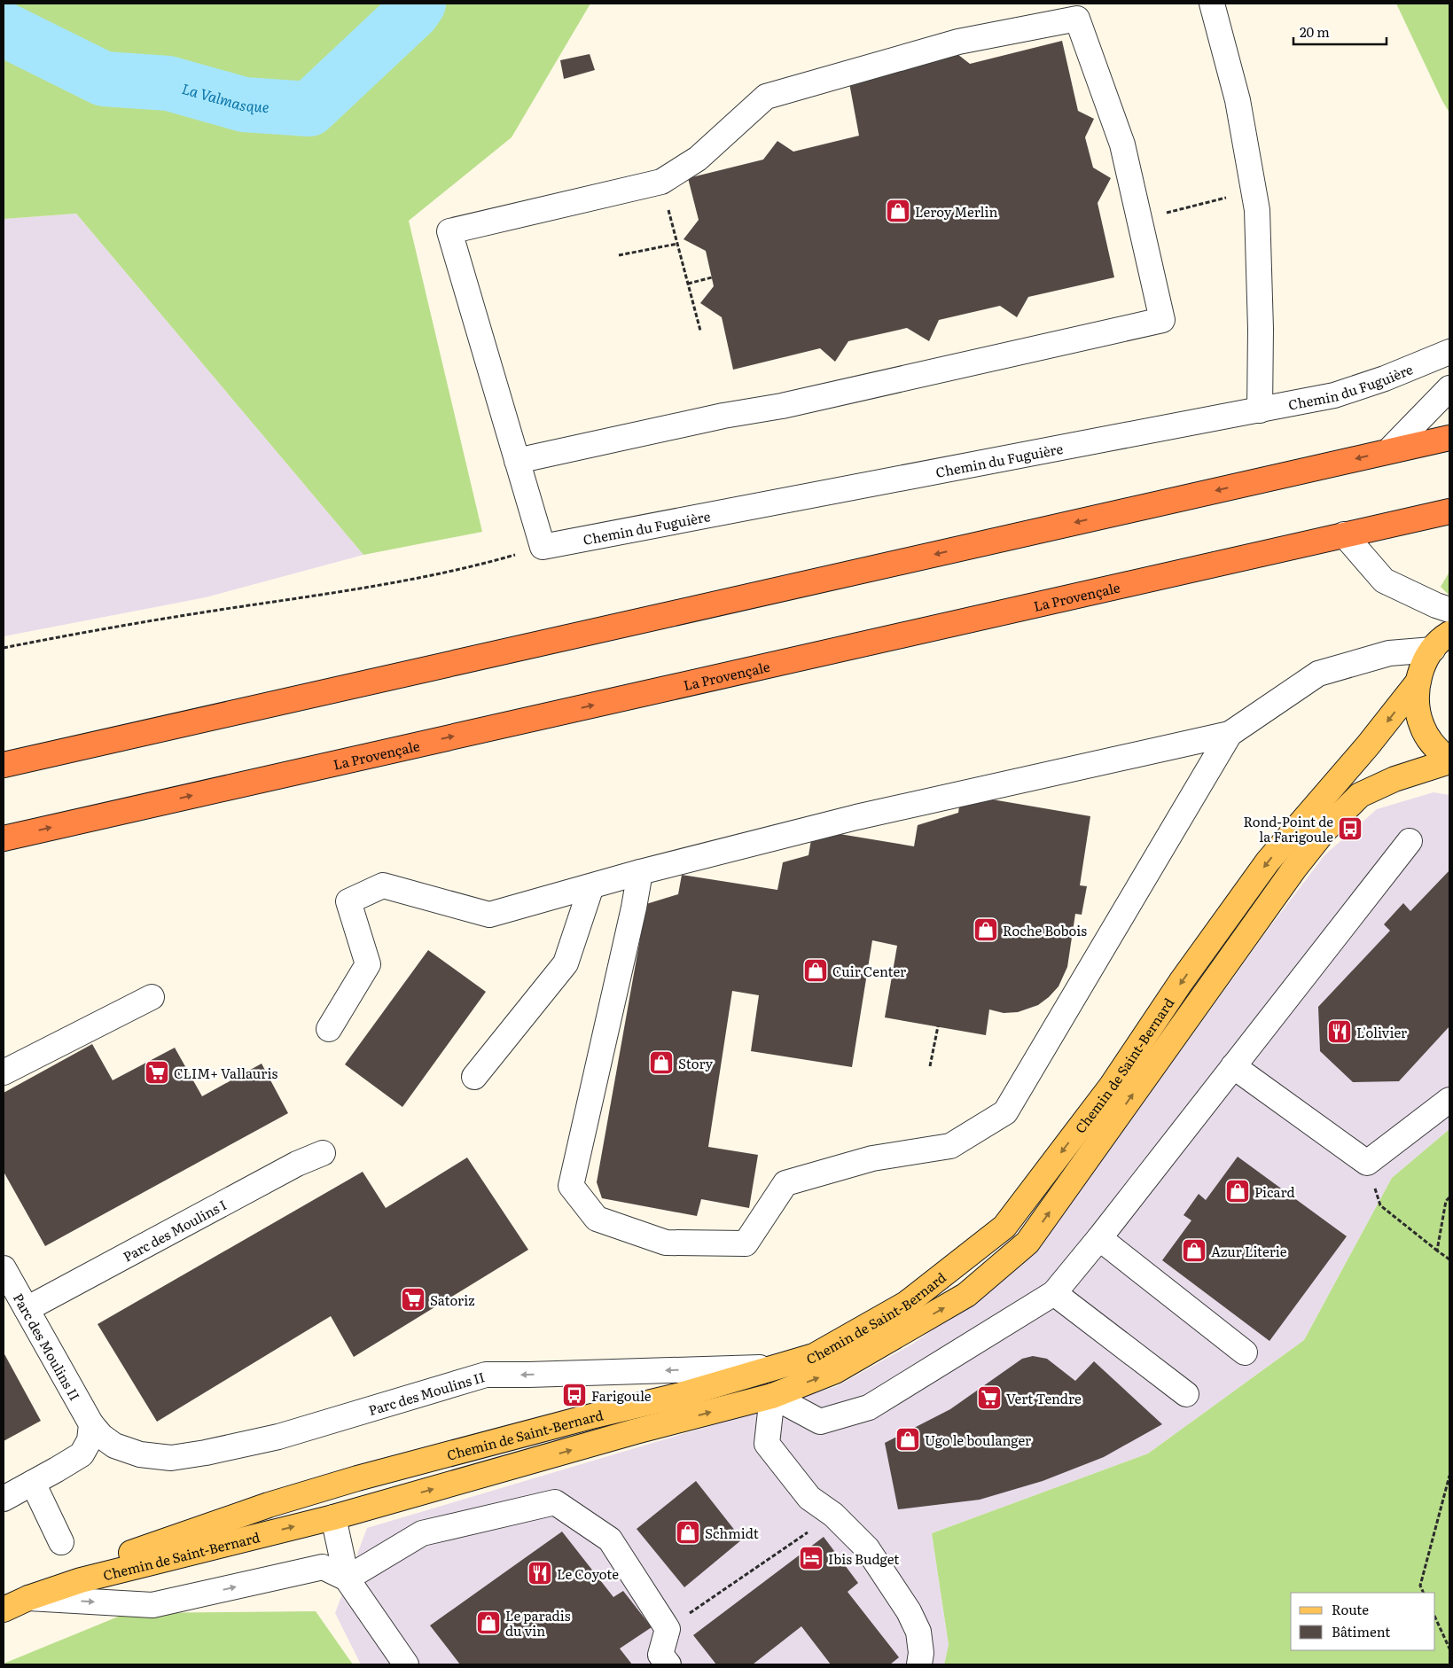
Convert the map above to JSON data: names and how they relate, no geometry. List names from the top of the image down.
{
  "streets": {
    "highway": ["La Provençale"],
    "main road": ["Chemin de Saint-Bernard"],
    "street": ["Chemin du Fuguière", "Parc des Moulins I", "Parc des Moulins II"]
  },
  "crossings": [
    ["Chemin de Saint-Bernard", "Parc des Moulins II"],
    ["Parc des Moulins I", "Parc des Moulins II"]
  ],
  "water": ["La Valmasque"],
  "places": {
    "shop": [
      "Leroy Merlin",
      "Roche Bobois",
      "Cuir Center",
      "Story",
      "Picard",
      "Azur Literie",
      "Ugo le boulanger",
      "Schmidt",
      "Le paradis du vin"
    ],
    "bus stop": ["Rond-Point de la Farigoule", "Farigoule"],
    "restaurant": ["L'olivier", "Le Coyote"],
    "supermarket": ["CLIM+ Vallauris", "Satoriz", "Vert Tendre"],
    "hotel": ["Ibis Budget"]
  },
  "legend": ["Route", "Bâtiment"],
  "scale_bar": "20 m"
}
